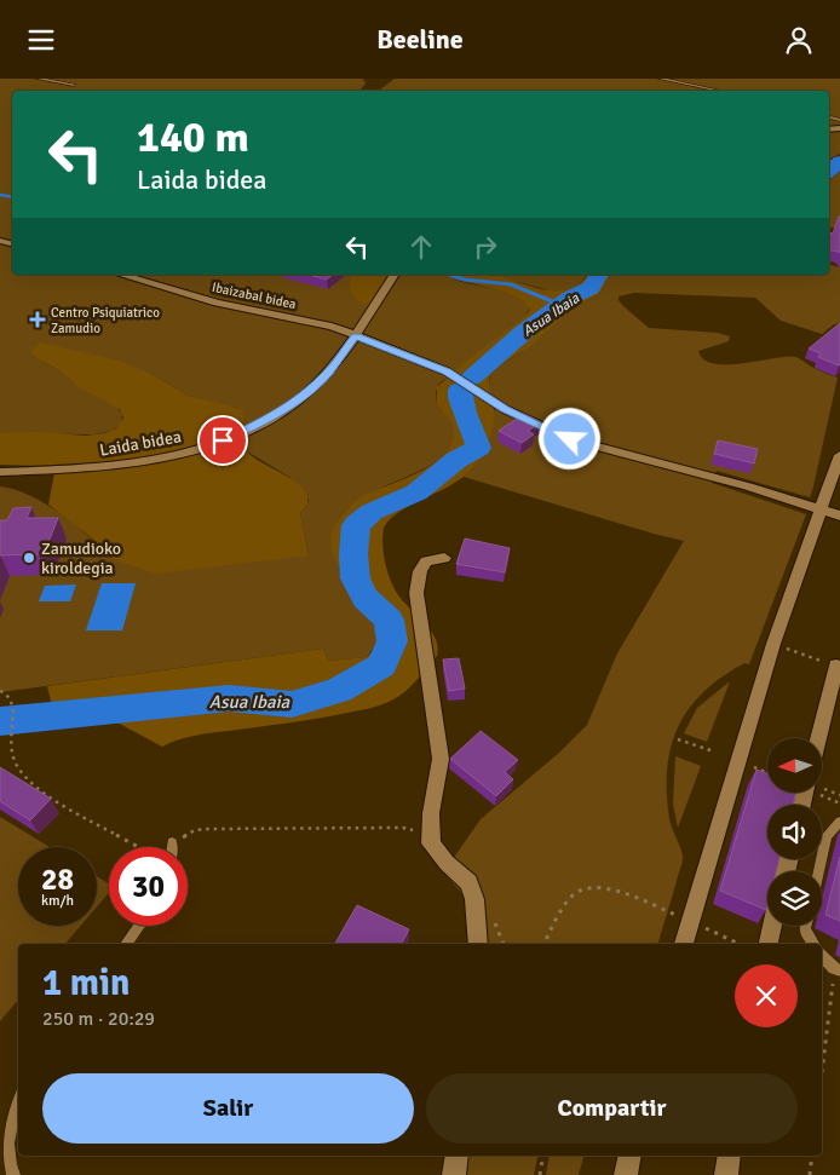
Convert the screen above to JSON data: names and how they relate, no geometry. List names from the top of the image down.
{
  "streets": {
    "street": ["Ibaizabal bidea", "Laida bidea"]
  },
  "crossings": [
    ["Ibaizabal bidea", "Laida bidea"]
  ],
  "water": ["Asua Ibaia"],
  "places": {
    "health": ["Centro Psiquiatrico Zamudio"],
    "other": ["Zamudioko kiroldegia"]
  },
  "north": "left",
  "page": {
    "header": "Beeline",
    "turn": ["140 m", "Laida bidea"],
    "speed": "28 km/h",
    "limit": "30",
    "heading": ["1 min", "250 m · 20:29"],
    "buttons": ["Salir", "Compartir"]
  }
}
